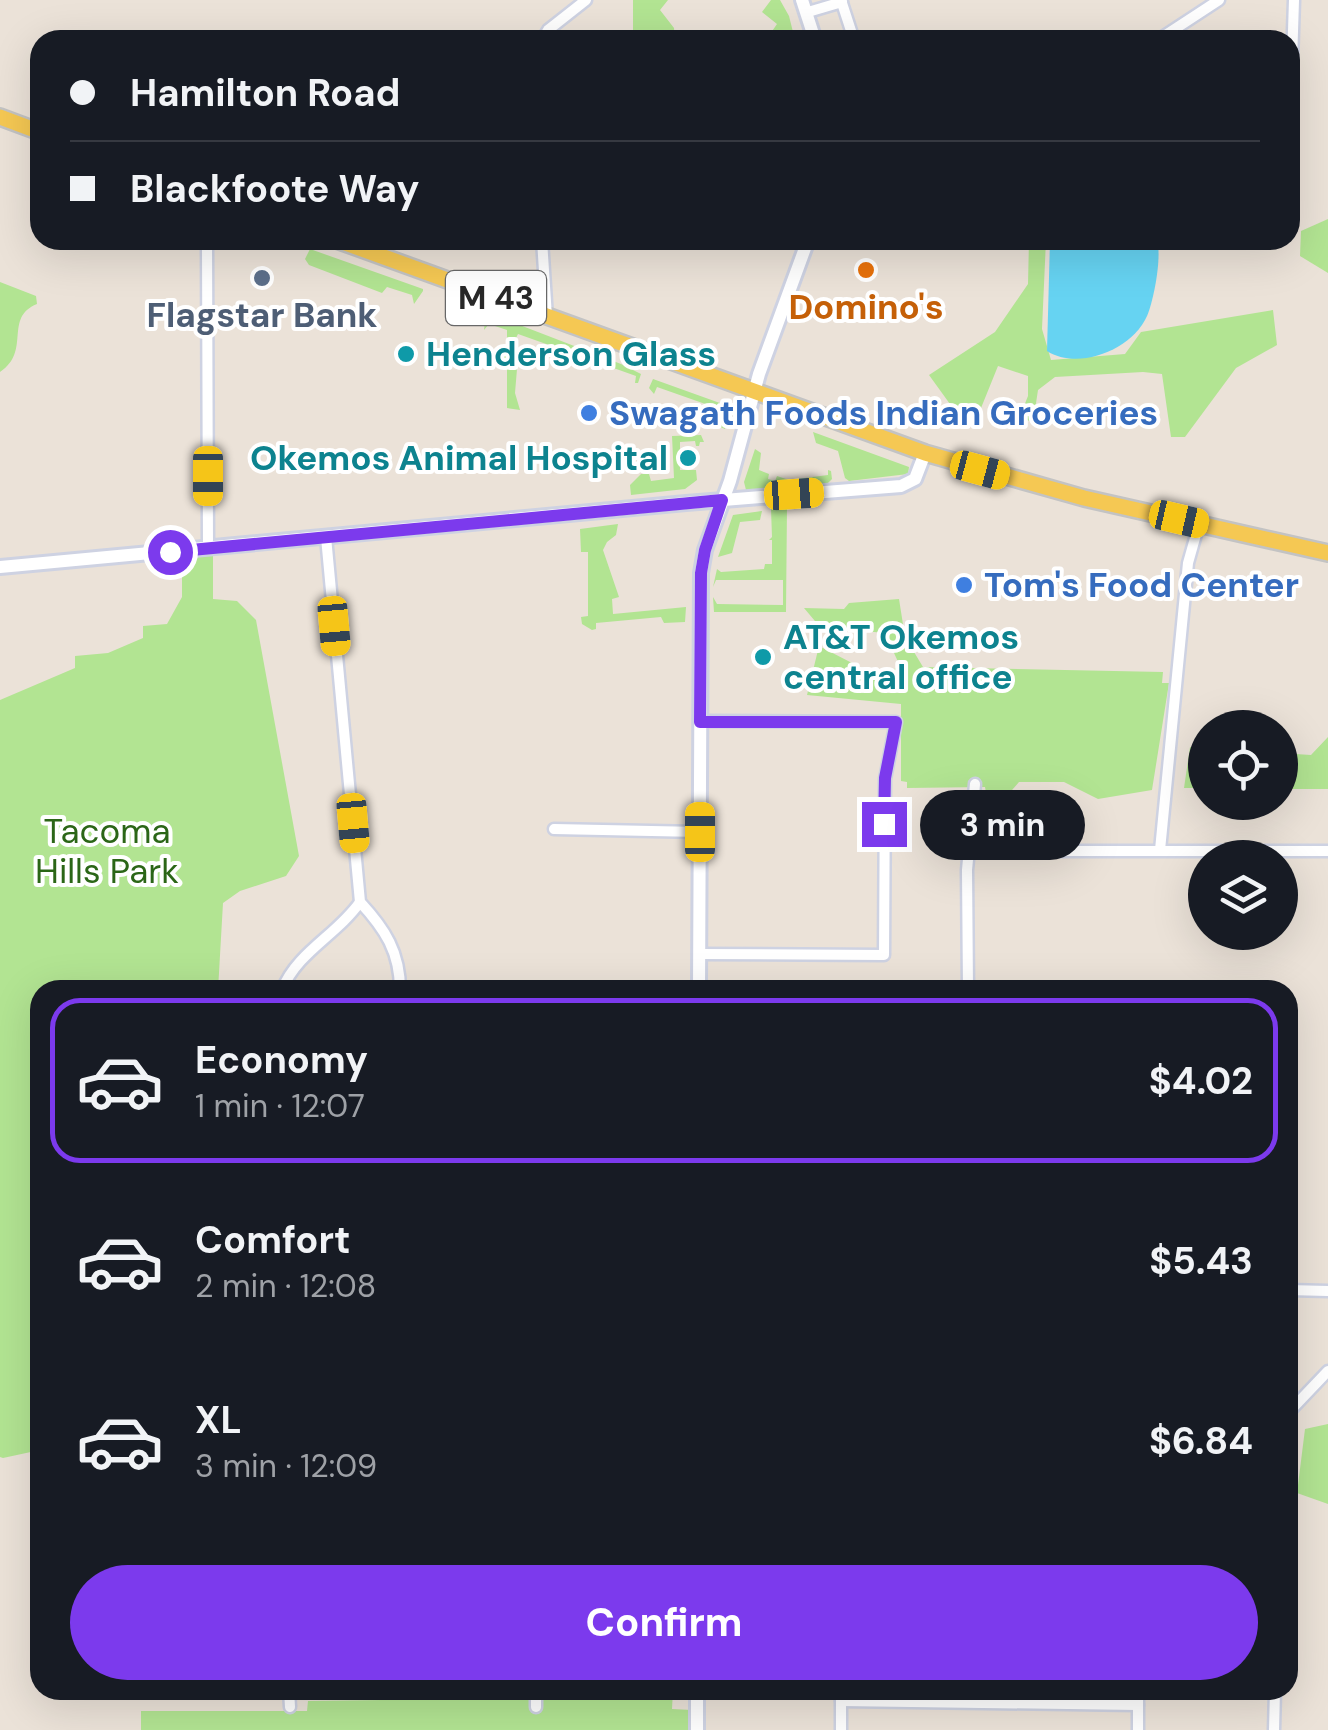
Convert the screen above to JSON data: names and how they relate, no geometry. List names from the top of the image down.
{
  "streets": {
    "main road": ["M 43"]
  },
  "parks": ["Tacoma Hills Park"],
  "places": [
    "Domino's",
    "Flagstar Bank",
    "Henderson Glass",
    "Swagath Foods Indian Groceries",
    "Okemos Animal Hospital",
    "Tom's Food Center",
    "AT&T Okemos central office"
  ],
  "page": {
    "banner": ["Hamilton Road", "Blackfoote Way"],
    "bubble": "3 min",
    "list": [
      {
        "name": "Economy",
        "note": "1 min · 12:07",
        "value": "$4.02"
      },
      {
        "name": "Comfort",
        "note": "2 min · 12:08",
        "value": "$5.43"
      },
      {
        "name": "XL",
        "note": "3 min · 12:09",
        "value": "$6.84"
      }
    ],
    "buttons": "Confirm"
  }
}
